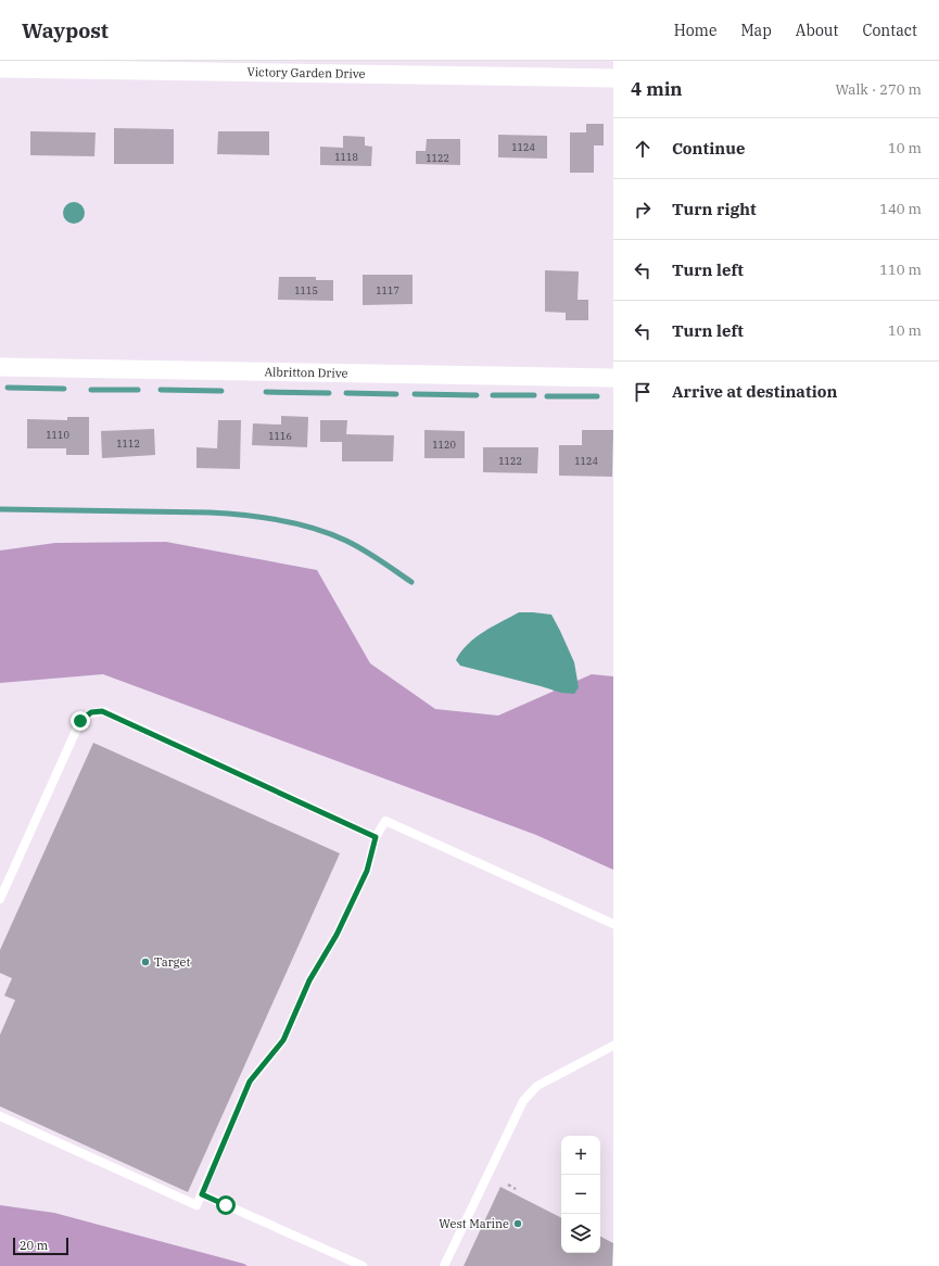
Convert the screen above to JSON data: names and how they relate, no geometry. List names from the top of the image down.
{
  "streets": {
    "street": ["Victory Garden Drive", "Albritton Drive"]
  },
  "places": ["Target", "West Marine"],
  "house_numbers": [
    "1124",
    "1118",
    "1122",
    "1115",
    "1117",
    "1110",
    "1116",
    "1112",
    "1120",
    "1122",
    "1124"
  ],
  "scale_bar": "20 m",
  "page": {
    "header": "Waypost",
    "nav": [
      "Home",
      "Map",
      "About",
      "Contact"
    ],
    "heading": ["4 min", "Walk · 270 m"],
    "list": [
      ["Continue", "10 m"],
      ["Turn right", "140 m"],
      ["Turn left", "110 m"],
      ["Turn left", "10 m"],
      "Arrive at destination"
    ],
    "map_buttons": ["+", "−"],
    "scale": "20 m"
  }
}
